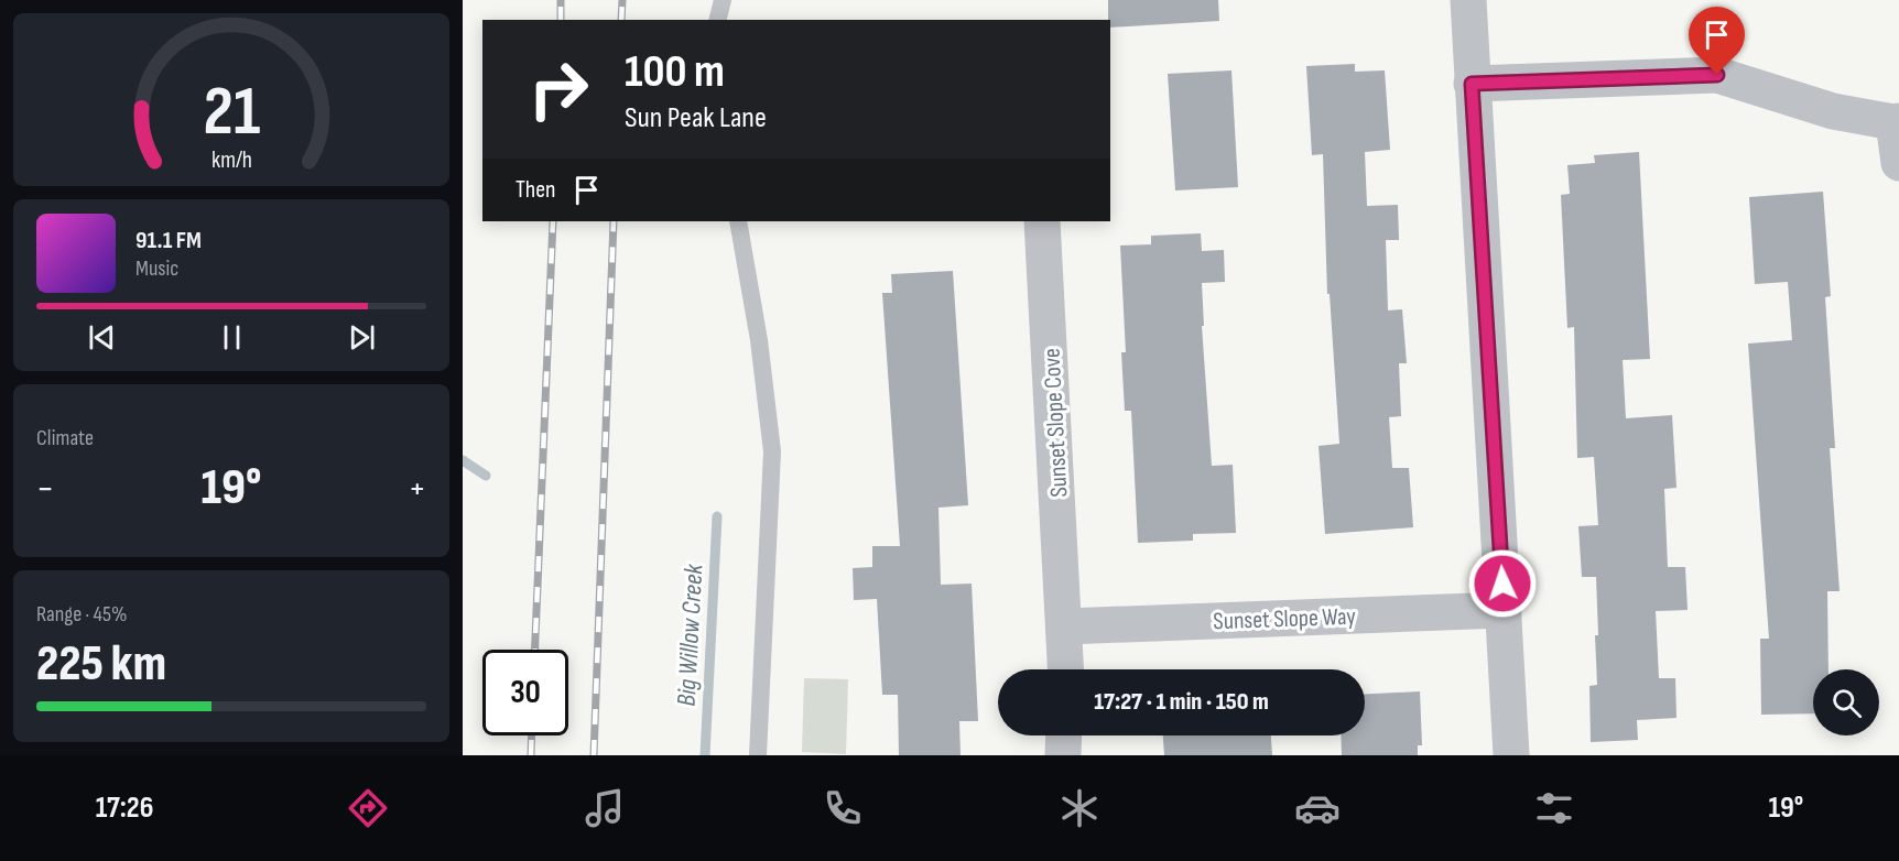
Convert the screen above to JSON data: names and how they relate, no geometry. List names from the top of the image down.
{
  "streets": {
    "street": ["Sunset Slope Cove", "Sunset Slope Way"]
  },
  "crossings": [
    ["Sunset Slope Cove", "Sunset Slope Way"]
  ],
  "water": ["Big Willow Creek"],
  "page": {
    "turn": ["100 m", "Sun Peak Lane"],
    "then": "Then",
    "song": ["91.1 FM", "Music"],
    "tile": [
      "Climate",
      ["Range · 45%", "225 km"]
    ],
    "heat": ["−", "19°", "+"],
    "limit": "30",
    "trip": "17:27 · 1 min · 150 m",
    "tabs": ["17:26", "19°"],
    "gauge": ["21", "km/h"]
  }
}
